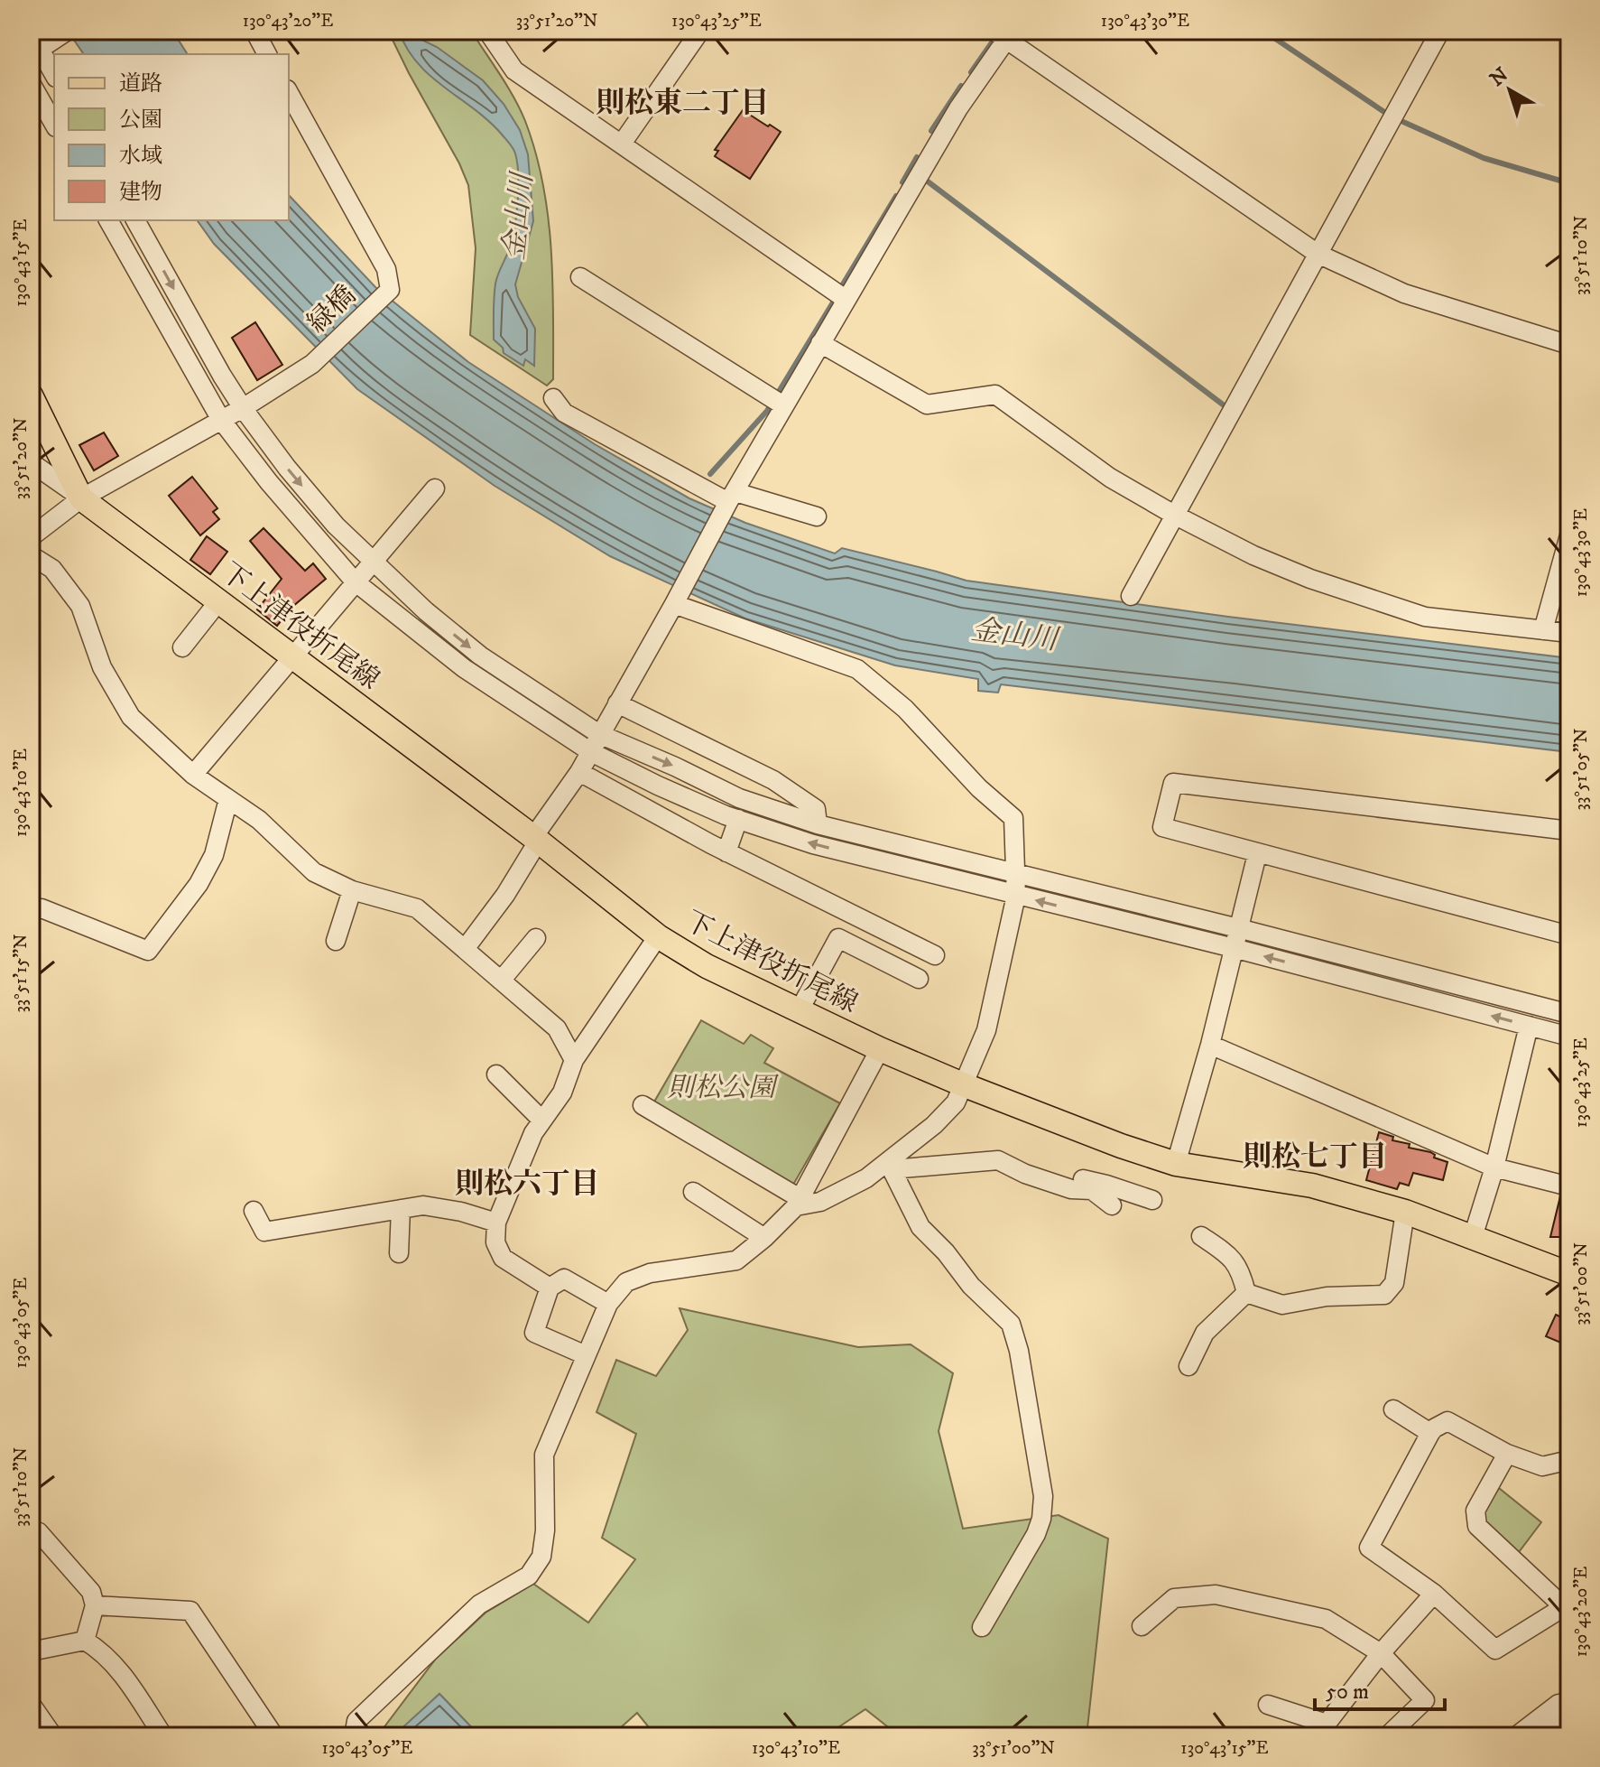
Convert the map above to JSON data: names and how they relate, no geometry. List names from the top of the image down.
{
  "streets": {
    "main road": ["下上津役折尾線"],
    "street": ["緑橋"]
  },
  "crossings": [
    ["緑橋", "下上津役折尾線"]
  ],
  "districts": ["則松東二丁目", "則松七丁目", "則松六丁目"],
  "water": ["金山川"],
  "parks": ["則松公園"],
  "legend": [
    "道路",
    "公園",
    "水域",
    "建物"
  ],
  "scale_bar": "50 m",
  "north": "top left",
  "coordinates": [
    "130°43'20\"E",
    "33°51'20\"N",
    "130°43'25\"E",
    "130°43'30\"E",
    "33°51'10\"N",
    "130°43'15\"E",
    "33°51'05\"N",
    "130°43'10\"E",
    "33°51'15\"N",
    "33°51'00\"N",
    "130°43'05\"E"
  ]
}
